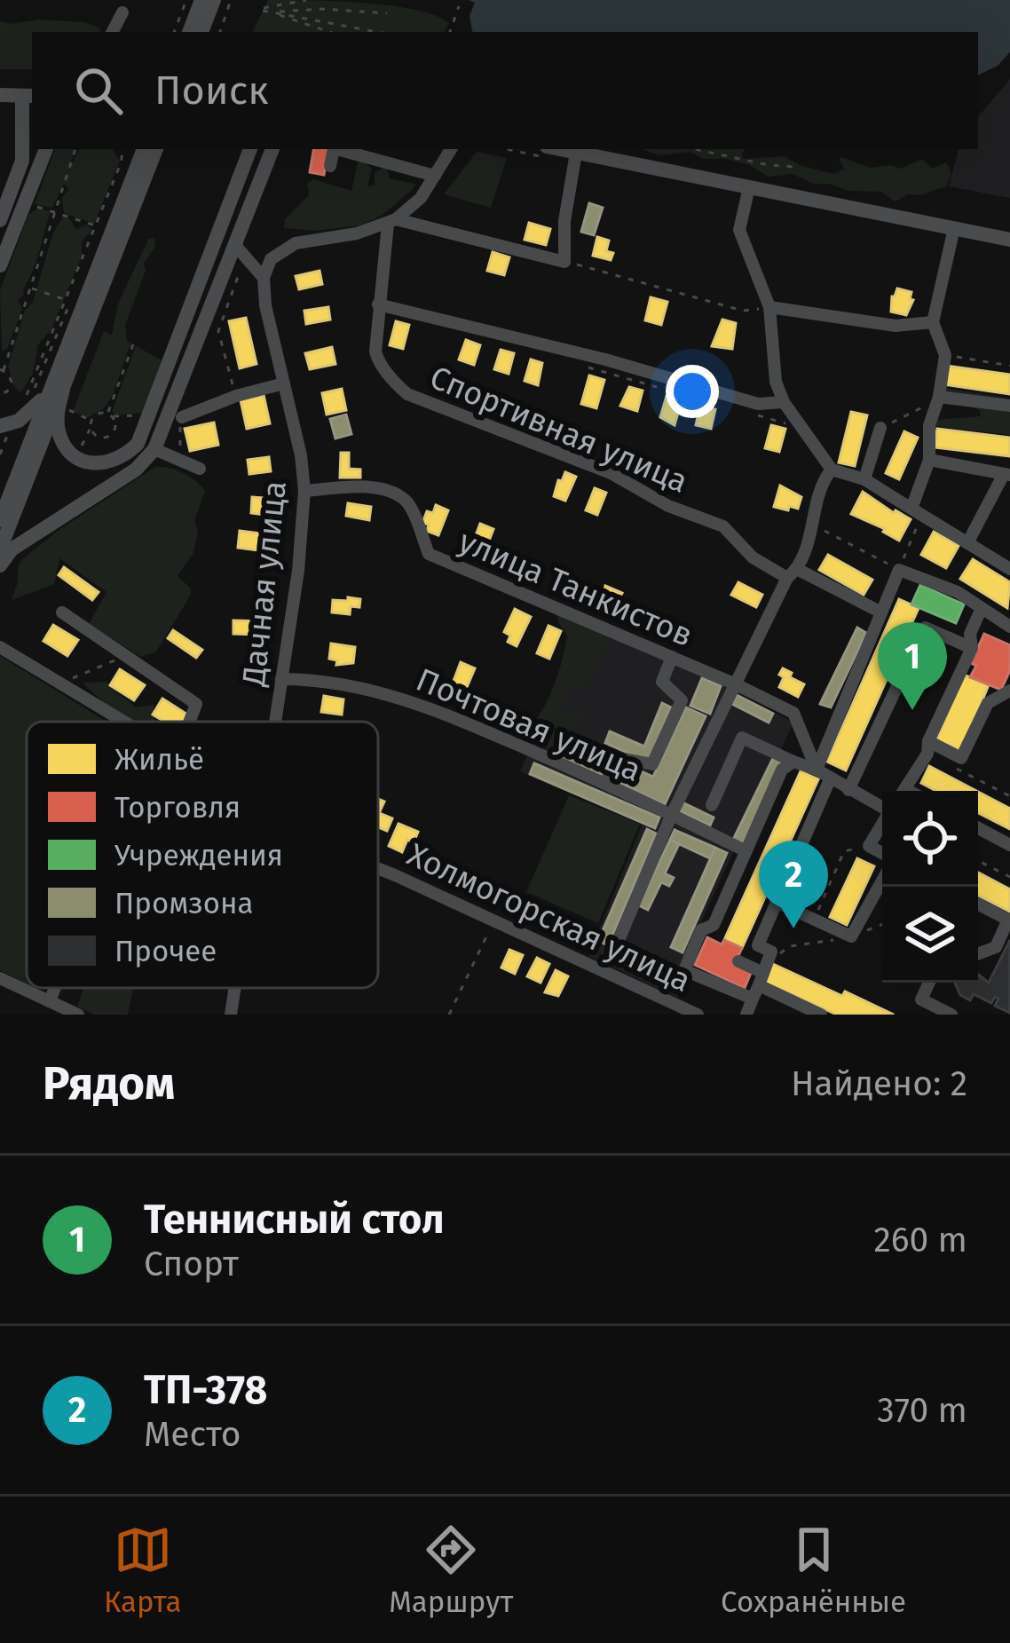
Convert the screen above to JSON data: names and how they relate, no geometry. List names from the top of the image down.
{
  "streets": {
    "street": [
      "Спортивная улица",
      "Дачная улица",
      "улица Танкистов",
      "Почтовая улица",
      "Холмогорская улица"
    ]
  },
  "crossings": [
    ["Дачная улица", "улица Танкистов"],
    ["Дачная улица", "Почтовая улица"]
  ],
  "legend": [
    "Жильё",
    "Торговля",
    "Учреждения",
    "Промзона",
    "Прочее"
  ],
  "page": {
    "search": "Поиск",
    "pins": ["1", "2"],
    "heading": ["Рядом", "Найдено: 2"],
    "list": [
      {
        "mark": "1",
        "name": "Теннисный стол",
        "note": "Спорт",
        "value": "260 m"
      },
      {
        "mark": "2",
        "name": "ТП-378",
        "note": "Место",
        "value": "370 m"
      }
    ],
    "nav": ["Карта", "Маршрут", "Сохранённые"]
  }
}
